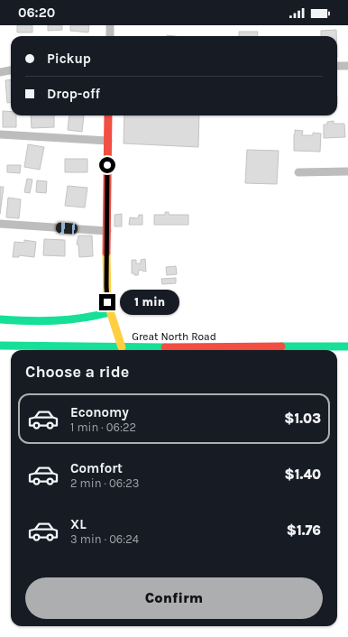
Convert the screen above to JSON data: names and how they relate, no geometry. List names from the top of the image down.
{
  "streets": {
    "main road": ["Great North Road"]
  },
  "page": {
    "status": "06:20",
    "banner": ["Pickup", "Drop-off"],
    "bubble": "1 min",
    "heading": "Choose a ride",
    "list": [
      {
        "name": "Economy",
        "note": "1 min · 06:22",
        "value": "$1.03"
      },
      {
        "name": "Comfort",
        "note": "2 min · 06:23",
        "value": "$1.40"
      },
      {
        "name": "XL",
        "note": "3 min · 06:24",
        "value": "$1.76"
      }
    ],
    "buttons": "Confirm"
  }
}
